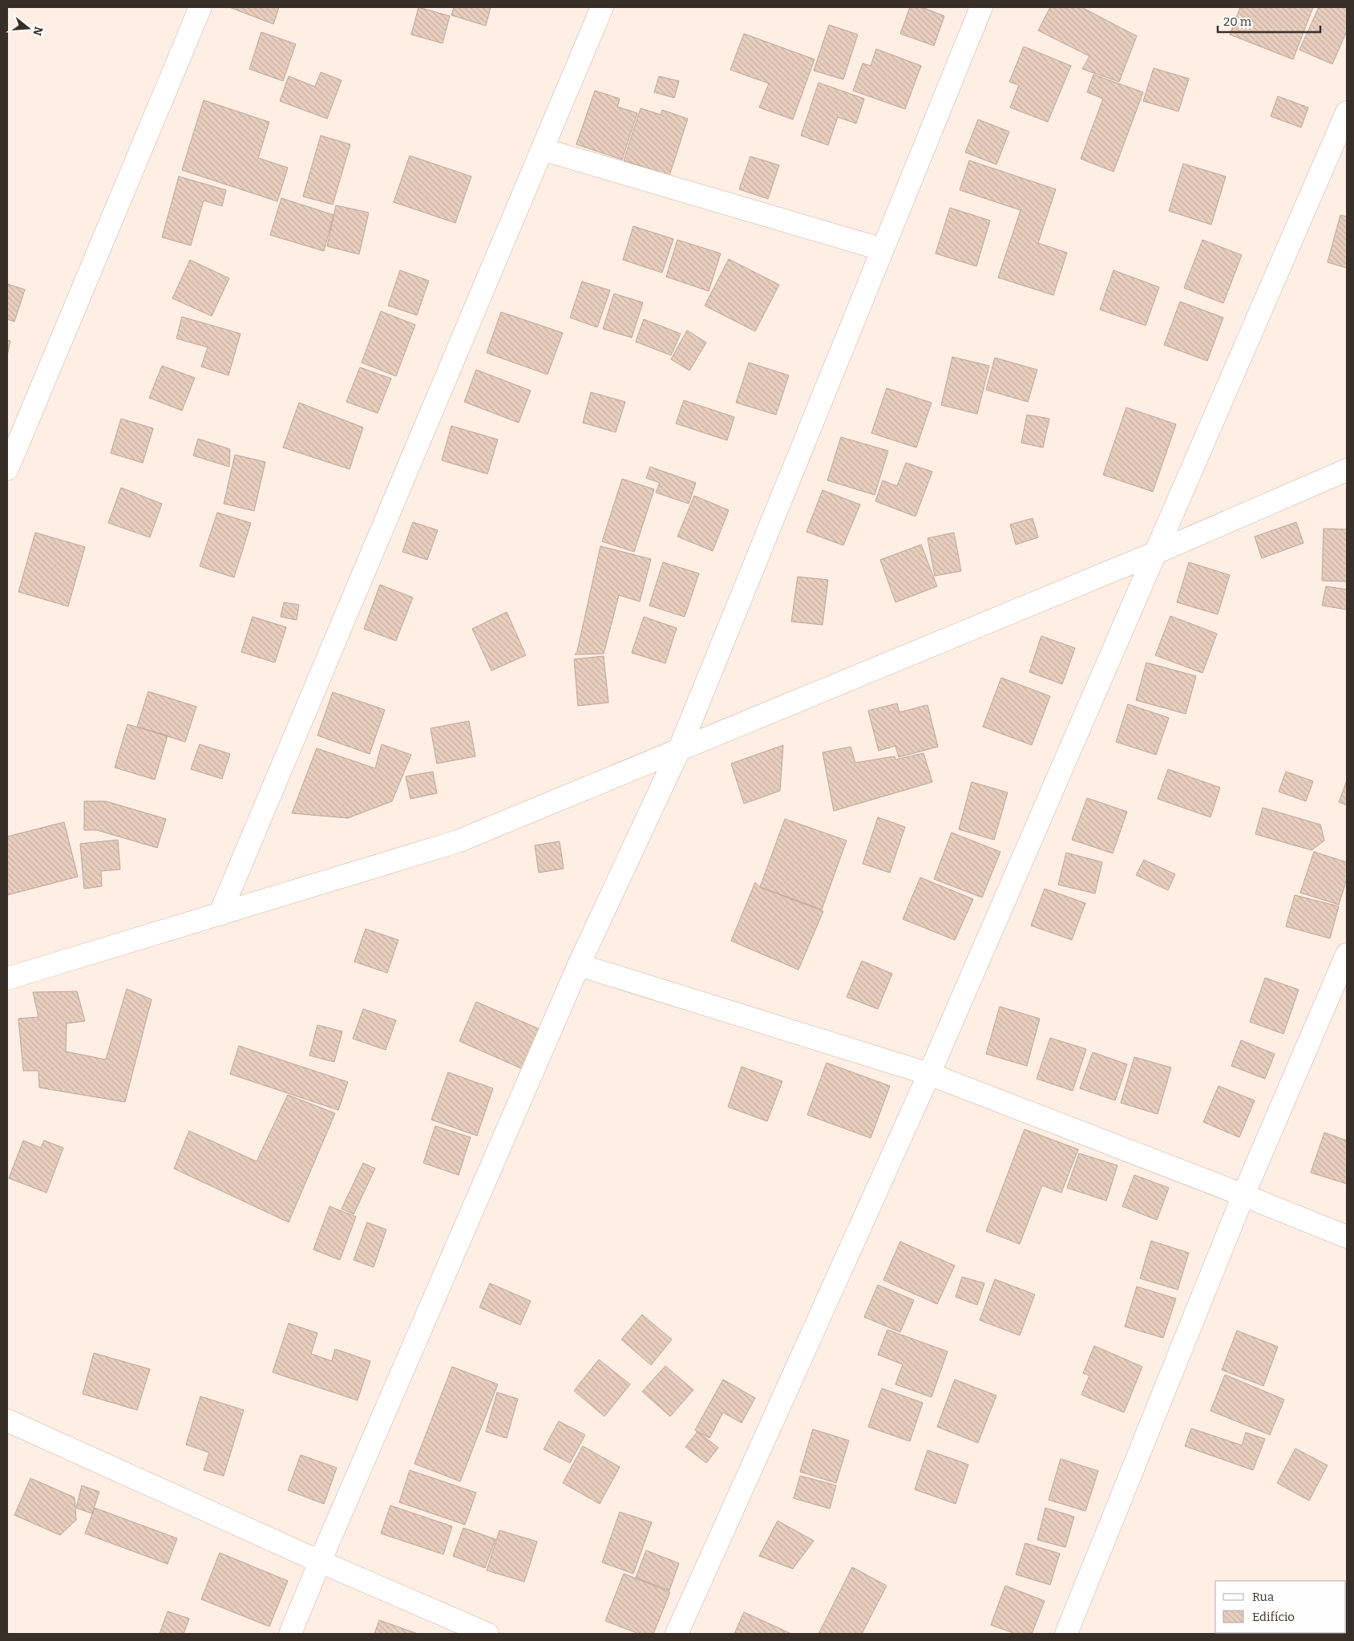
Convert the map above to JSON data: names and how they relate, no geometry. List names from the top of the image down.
{
  "legend": ["Rua", "Edifício"],
  "scale_bar": "20 m",
  "north": "right"
}
